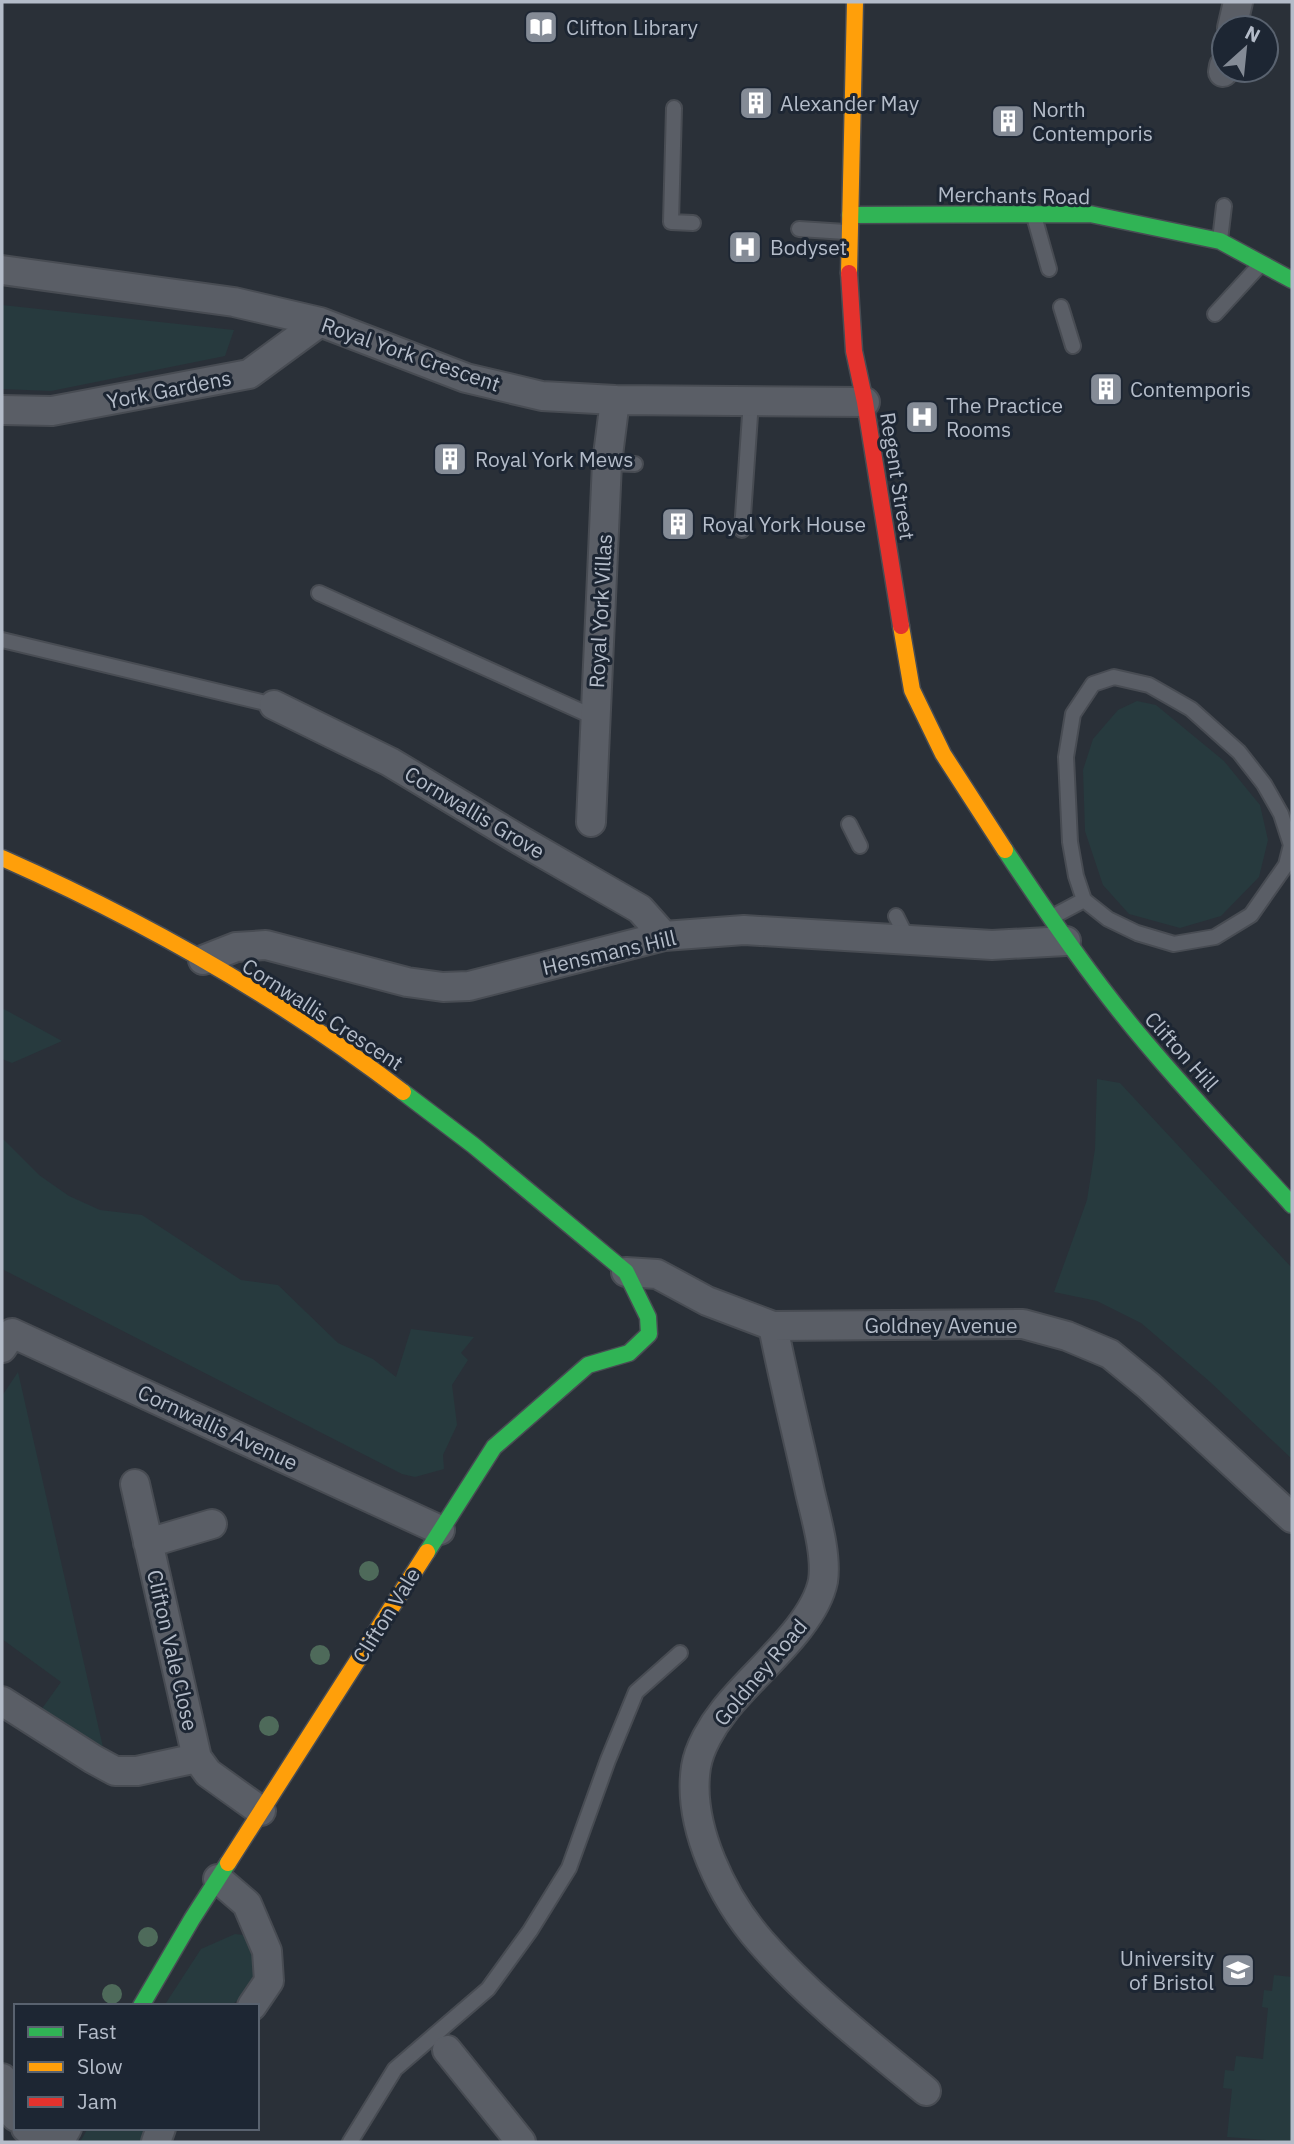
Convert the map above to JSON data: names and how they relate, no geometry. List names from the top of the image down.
{
  "streets": {
    "street": [
      "Merchants Road",
      "Royal York Crescent",
      "York Gardens",
      "Regent Street",
      "Royal York Villas",
      "Cornwallis Grove",
      "Hensmans Hill",
      "Cornwallis Crescent",
      "Clifton Hill",
      "Goldney Avenue",
      "Cornwallis Avenue",
      "Clifton Vale",
      "Clifton Vale Close",
      "Goldney Road"
    ]
  },
  "crossings": [
    ["Merchants Road", "Regent Street"],
    ["Royal York Crescent", "York Gardens"],
    ["Royal York Crescent", "Regent Street"],
    ["Royal York Crescent", "Royal York Villas"],
    ["Regent Street", "Hensmans Hill"],
    ["Regent Street", "Clifton Hill"],
    ["Cornwallis Grove", "Hensmans Hill"],
    ["Hensmans Hill", "Cornwallis Crescent"],
    ["Hensmans Hill", "Clifton Hill"],
    ["Cornwallis Crescent", "Clifton Vale"],
    ["Goldney Avenue", "Goldney Road"],
    ["Cornwallis Avenue", "Clifton Vale"],
    ["Clifton Vale", "Clifton Vale Close"]
  ],
  "places": {
    "library": ["Clifton Library"],
    "building": [
      "Alexander May",
      "North Contemporis",
      "Contemporis",
      "Royal York Mews",
      "Royal York House"
    ],
    "hospital": ["Bodyset", "The Practice Rooms"],
    "school or university": ["University of Bristol"]
  },
  "legend": ["Fast", "Slow", "Jam"],
  "north": "top right"
}
